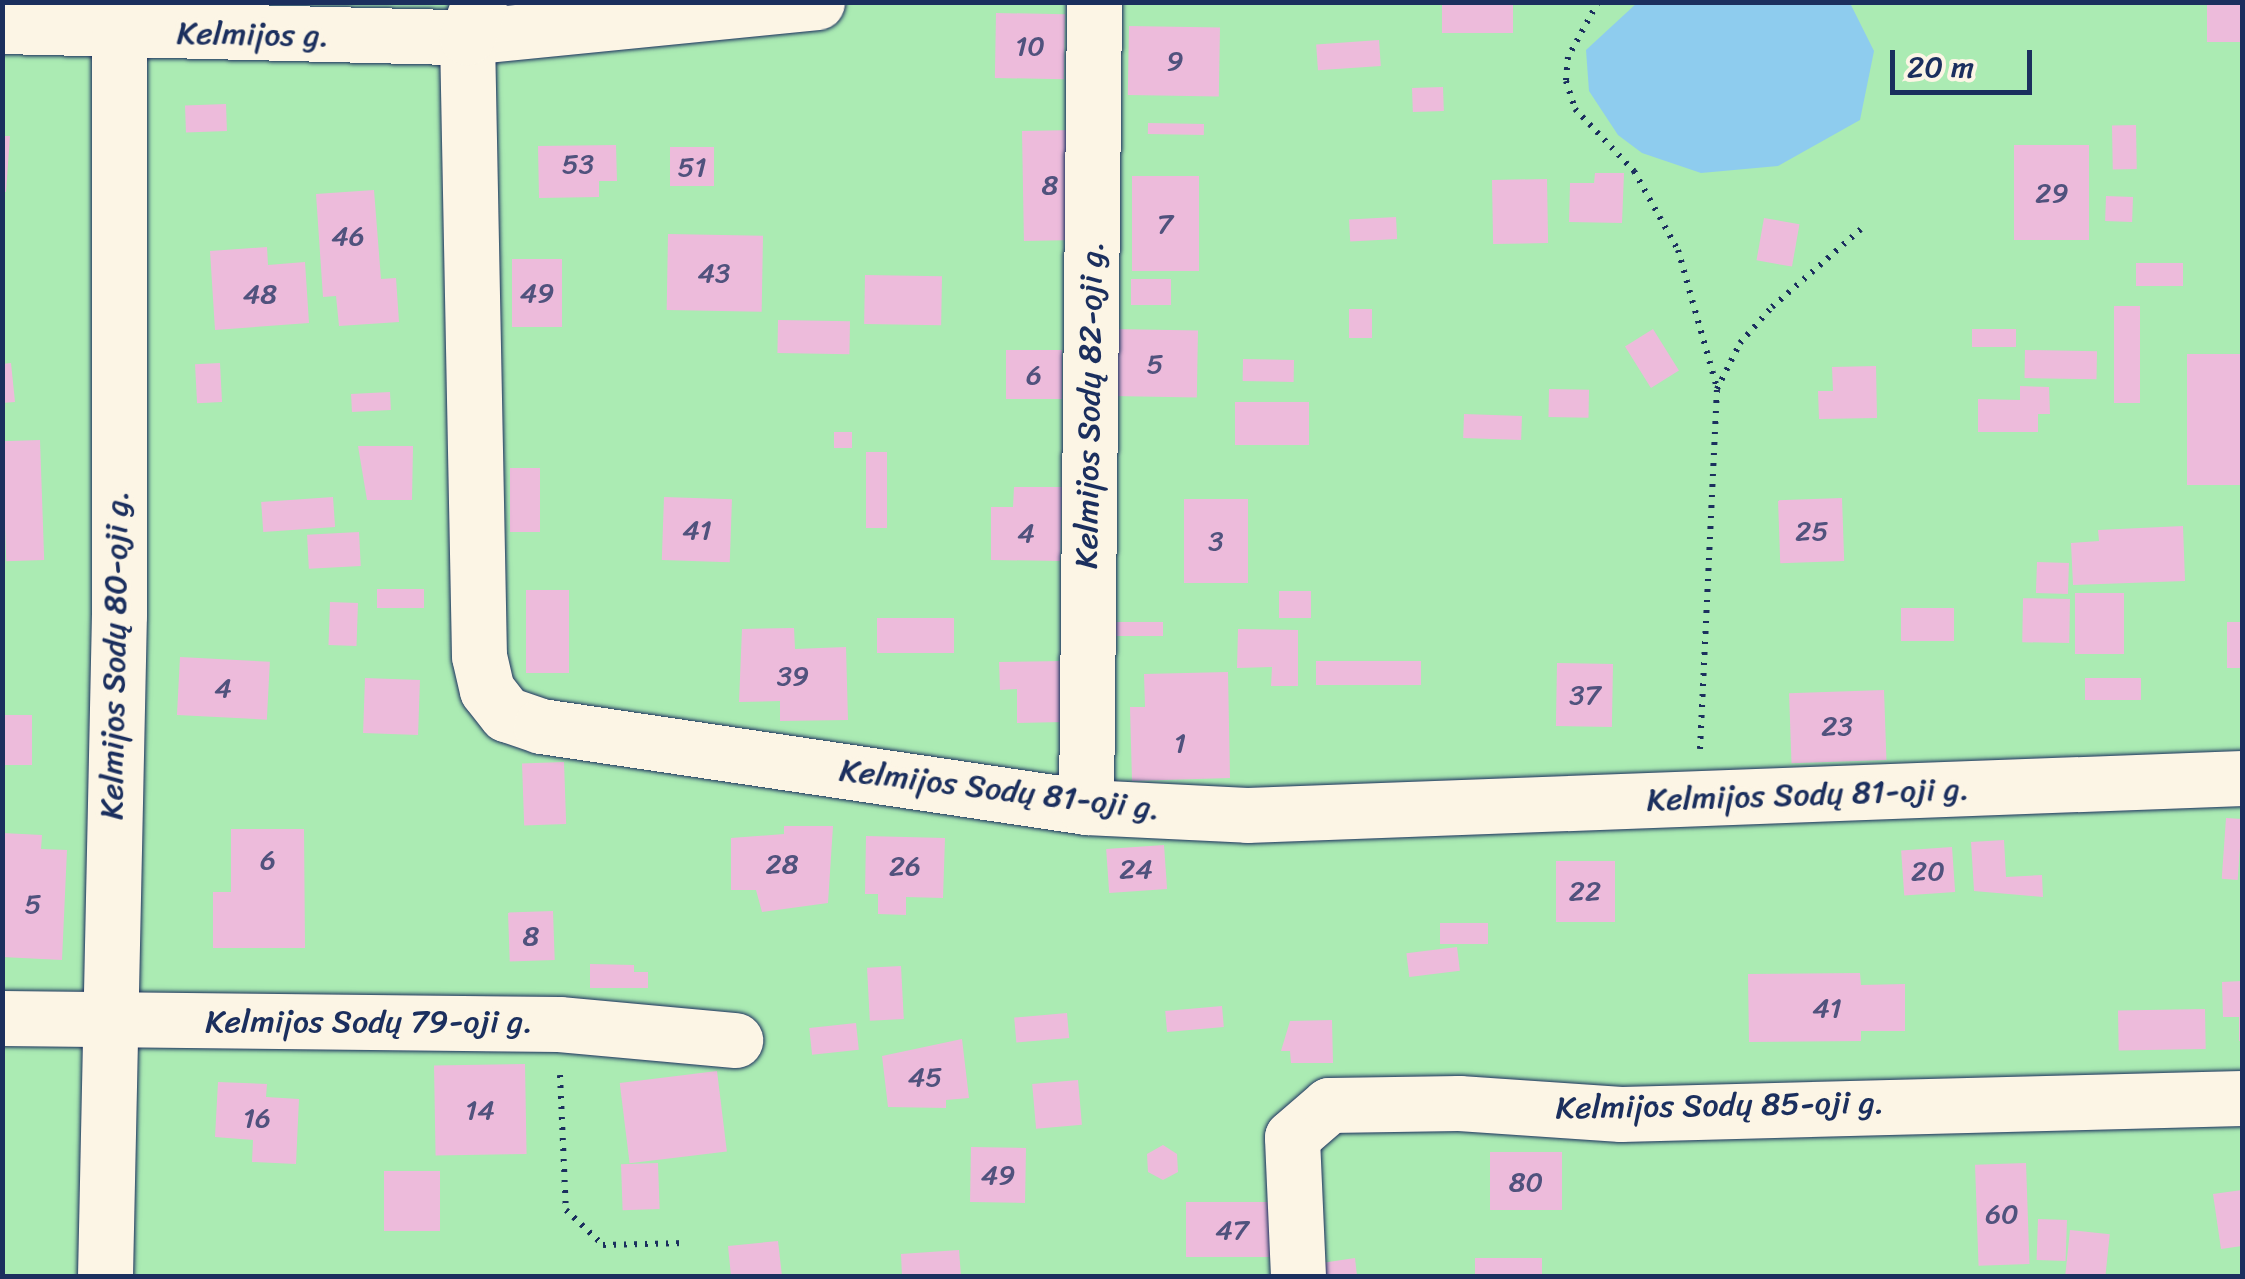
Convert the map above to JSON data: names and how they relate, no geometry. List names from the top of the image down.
{
  "streets": {
    "street": [
      "Kelmijos g.",
      "Kelmijos Sodų 82-oji g.",
      "Kelmijos Sodų 80-oji g.",
      "Kelmijos Sodų 81-oji g.",
      "Kelmijos Sodų 79-oji g.",
      "Kelmijos Sodų 85-oji g."
    ]
  },
  "crossings": [
    ["Kelmijos g.", "Kelmijos Sodų 80-oji g."],
    ["Kelmijos g.", "Kelmijos Sodų 81-oji g."],
    ["Kelmijos Sodų 82-oji g.", "Kelmijos Sodų 81-oji g."],
    ["Kelmijos Sodų 80-oji g.", "Kelmijos Sodų 79-oji g."]
  ],
  "house_numbers": [
    "10",
    "9",
    "53",
    "51",
    "8",
    "29",
    "7",
    "46",
    "43",
    "49",
    "48",
    "5",
    "6",
    "41",
    "25",
    "4",
    "3",
    "39",
    "4",
    "37",
    "23",
    "1",
    "6",
    "28",
    "26",
    "24",
    "20",
    "22",
    "5",
    "8",
    "41",
    "45",
    "14",
    "16",
    "49",
    "80",
    "60",
    "47"
  ],
  "scale_bar": "20 m"
}
